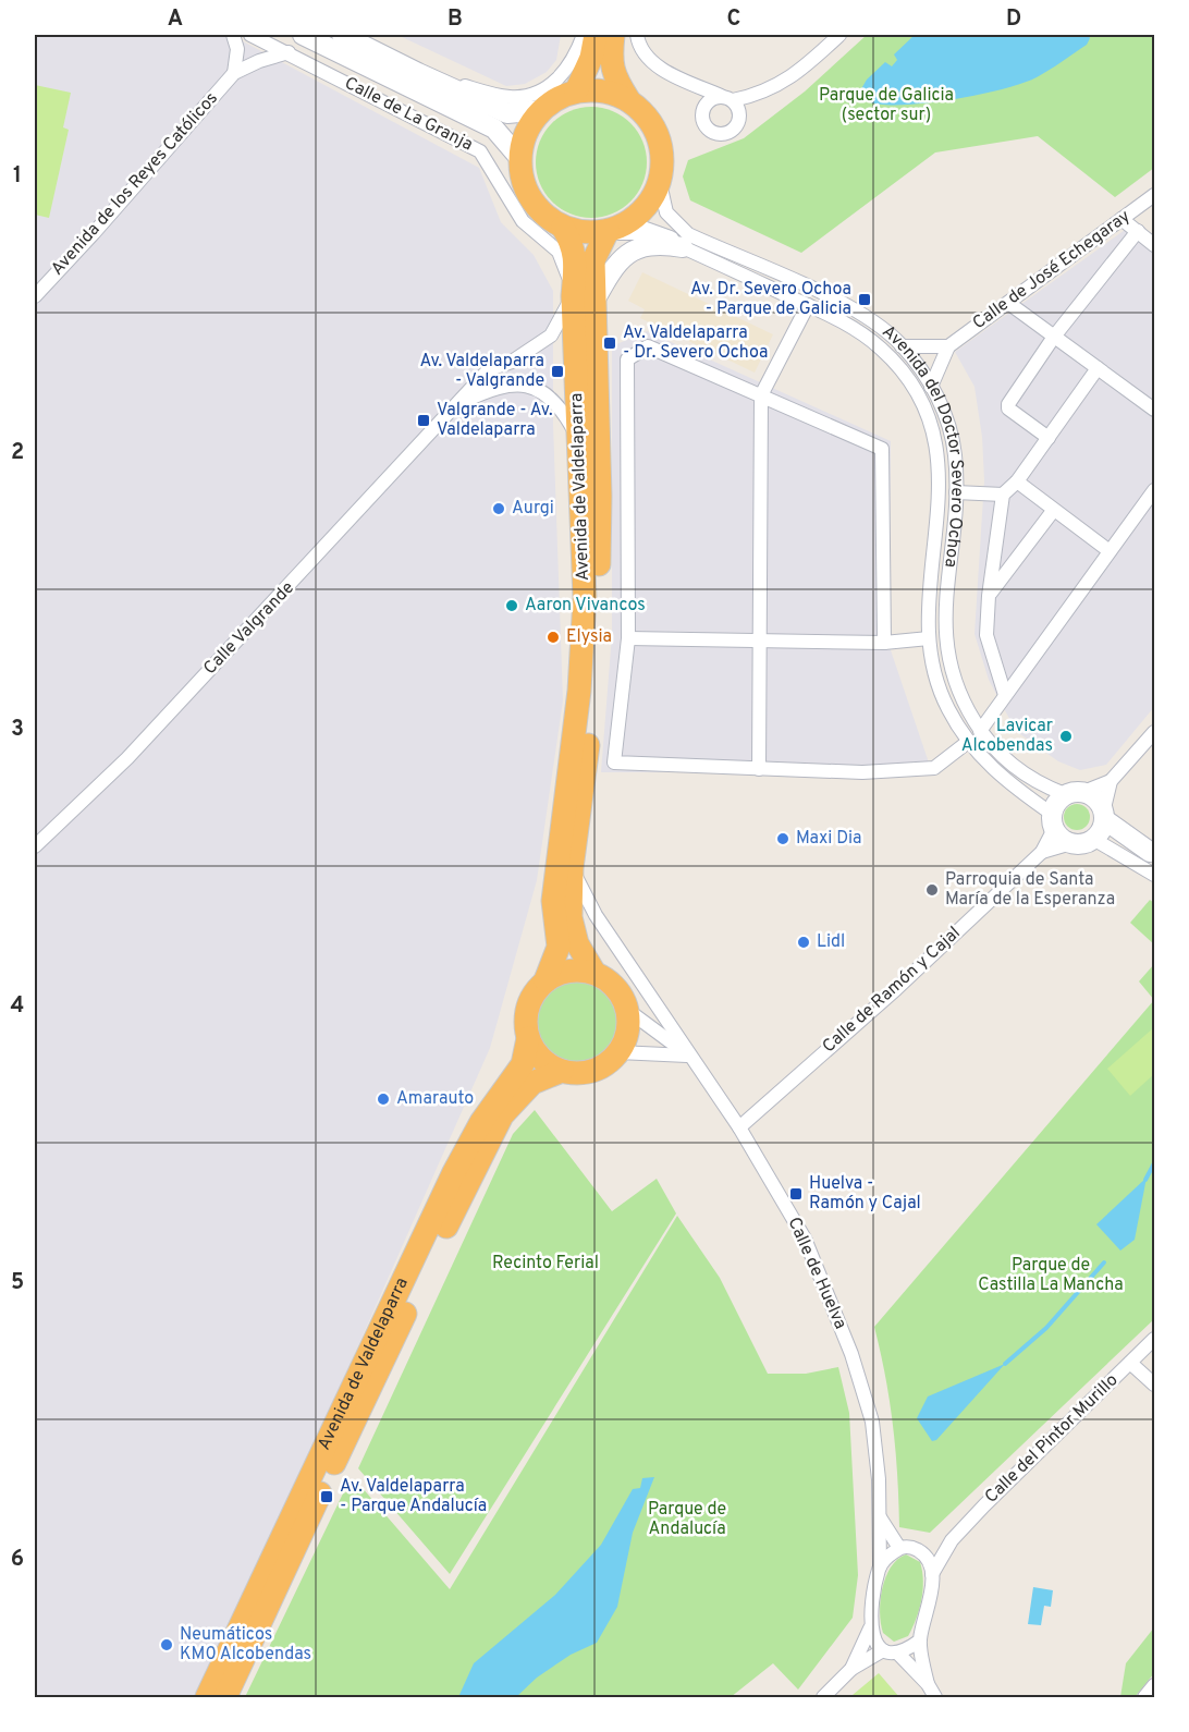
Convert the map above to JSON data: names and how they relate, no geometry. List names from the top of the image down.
{
  "streets": {
    "highway": ["Avenida de Valdelaparra"],
    "main road": ["Avenida del Doctor Severo Ochoa"],
    "street": [
      "Calle de La Granja",
      "Avenida de los Reyes Católicos",
      "Calle de José Echegaray",
      "Calle Valgrande",
      "Calle de Ramón y Cajal",
      "Calle de Huelva",
      "Calle del Pintor Murillo"
    ]
  },
  "crossings": [
    ["Calle de La Granja", "Avenida de los Reyes Católicos"],
    ["Calle de La Granja", "Avenida del Doctor Severo Ochoa"],
    ["Calle de La Granja", "Avenida de Valdelaparra"],
    ["Calle de La Granja", "Calle Valgrande"],
    ["Avenida del Doctor Severo Ochoa", "Avenida de Valdelaparra"],
    ["Avenida del Doctor Severo Ochoa", "Calle Valgrande"],
    ["Avenida del Doctor Severo Ochoa", "Calle de Ramón y Cajal"],
    ["Avenida de Valdelaparra", "Calle Valgrande"],
    ["Avenida de Valdelaparra", "Calle de Huelva"],
    ["Calle de Ramón y Cajal", "Calle de Huelva"]
  ],
  "parks": [
    "Parque de Galicia (sector sur)",
    "Recinto Ferial",
    "Parque de Castilla La Mancha",
    "Parque de Andalucía"
  ],
  "places": {
    "transit": [
      "Av. Dr. Severo Ochoa - Parque de Galicia",
      "Av. Valdelaparra - Dr. Severo Ochoa",
      "Av. Valdelaparra - Valgrande",
      "Valgrande - Av. Valdelaparra",
      "Huelva - Ramón y Cajal",
      "Av. Valdelaparra - Parque Andalucía"
    ],
    "other": [
      "Aurgi",
      "Aaron Vivancos",
      "Elysia",
      "Lavicar Alcobendas",
      "Maxi Dia",
      "Parroquia de Santa María de la Esperanza",
      "Lidl",
      "Amarauto",
      "Neumáticos KM0 Alcobendas"
    ]
  },
  "grid": {
    "columns": [
      "A",
      "B",
      "C",
      "D"
    ],
    "rows": [
      "1",
      "2",
      "3",
      "4",
      "5",
      "6"
    ]
  }
}
